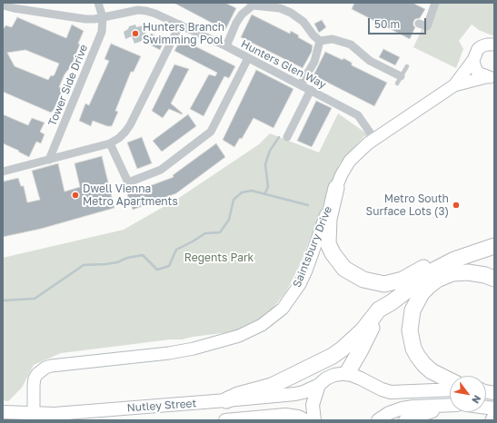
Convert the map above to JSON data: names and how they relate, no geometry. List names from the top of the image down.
{
  "streets": {
    "main road": ["Nutley Street"],
    "street": ["Hunters Glen Way", "Tower Side Drive", "Saintsbury Drive"]
  },
  "crossings": [
    ["Hunters Glen Way", "Tower Side Drive"],
    ["Hunters Glen Way", "Saintsbury Drive"],
    ["Saintsbury Drive", "Nutley Street"]
  ],
  "parks": ["Regents Park"],
  "places": ["Hunters Branch Swimming Pool", "Dwell Vienna Metro Apartments", "Metro South Surface Lots (3)"],
  "scale_bar": "50 m",
  "north": "bottom right"
}
